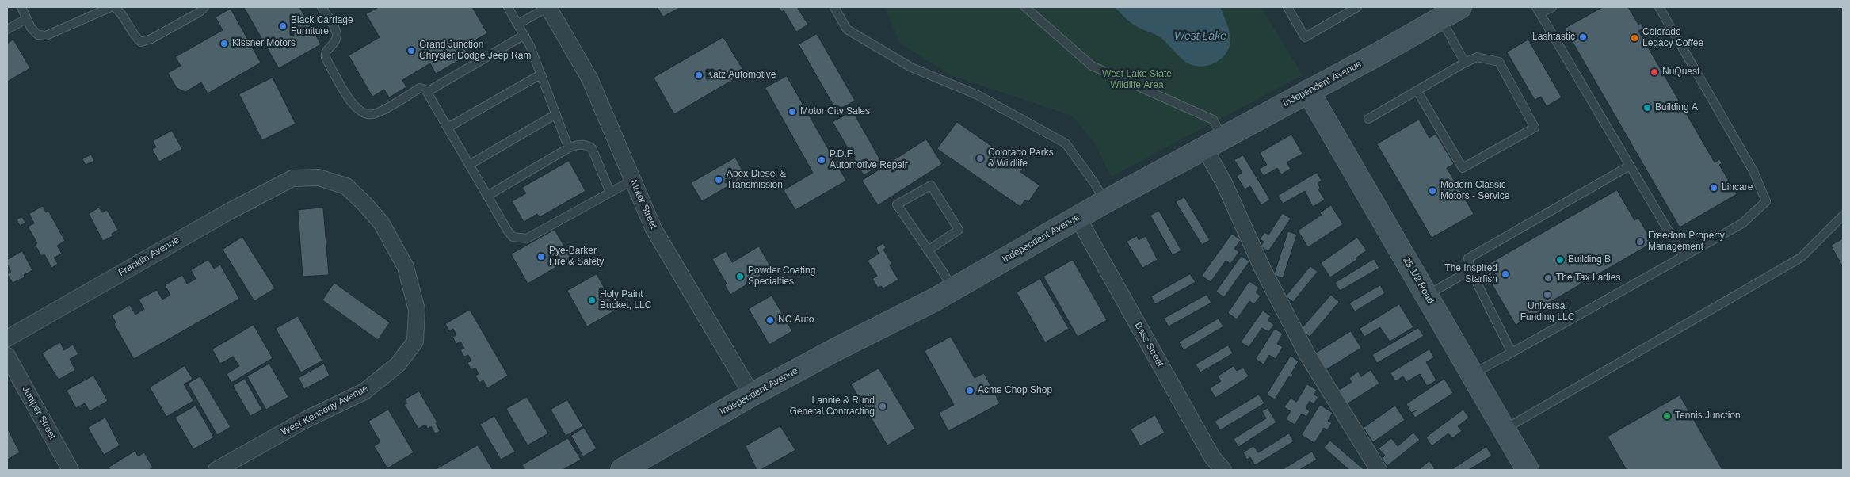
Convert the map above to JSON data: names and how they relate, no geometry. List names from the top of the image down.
{
  "streets": {
    "street": [
      "Independent Avenue",
      "Motor Street",
      "Franklin Avenue",
      "25 1/2 Road",
      "Bass Street",
      "West Kennedy Avenue",
      "Juniper Street"
    ]
  },
  "crossings": [
    ["Independent Avenue", "Motor Street"],
    ["Independent Avenue", "25 1/2 Road"],
    ["Independent Avenue", "Bass Street"],
    ["Franklin Avenue", "West Kennedy Avenue"]
  ],
  "water": ["West Lake"],
  "parks": ["West Lake State Wildlife Area"],
  "places": [
    "Black Carriage Furniture",
    "Lashtastic",
    "Colorado Legacy Coffee",
    "Kissner Motors",
    "Grand Junction Chrysler Dodge Jeep Ram",
    "NuQuest",
    "Katz Automotive",
    "Building A",
    "Motor City Sales",
    "Colorado Parks & Wildlife",
    "P.D.F. Automotive Repair",
    "Apex Diesel & Transmission",
    "Lincare",
    "Modern Classic Motors - Service",
    "Freedom Property Management",
    "Pye-Barker Fire & Safety",
    "Building B",
    "The Inspired Starfish",
    "Powder Coating Specialties",
    "The Tax Ladies",
    "Universal Funding LLC",
    "Holy Paint Bucket, LLC",
    "NC Auto",
    "Acme Chop Shop",
    "Lannie & Rund General Contracting",
    "Tennis Junction"
  ]
}
